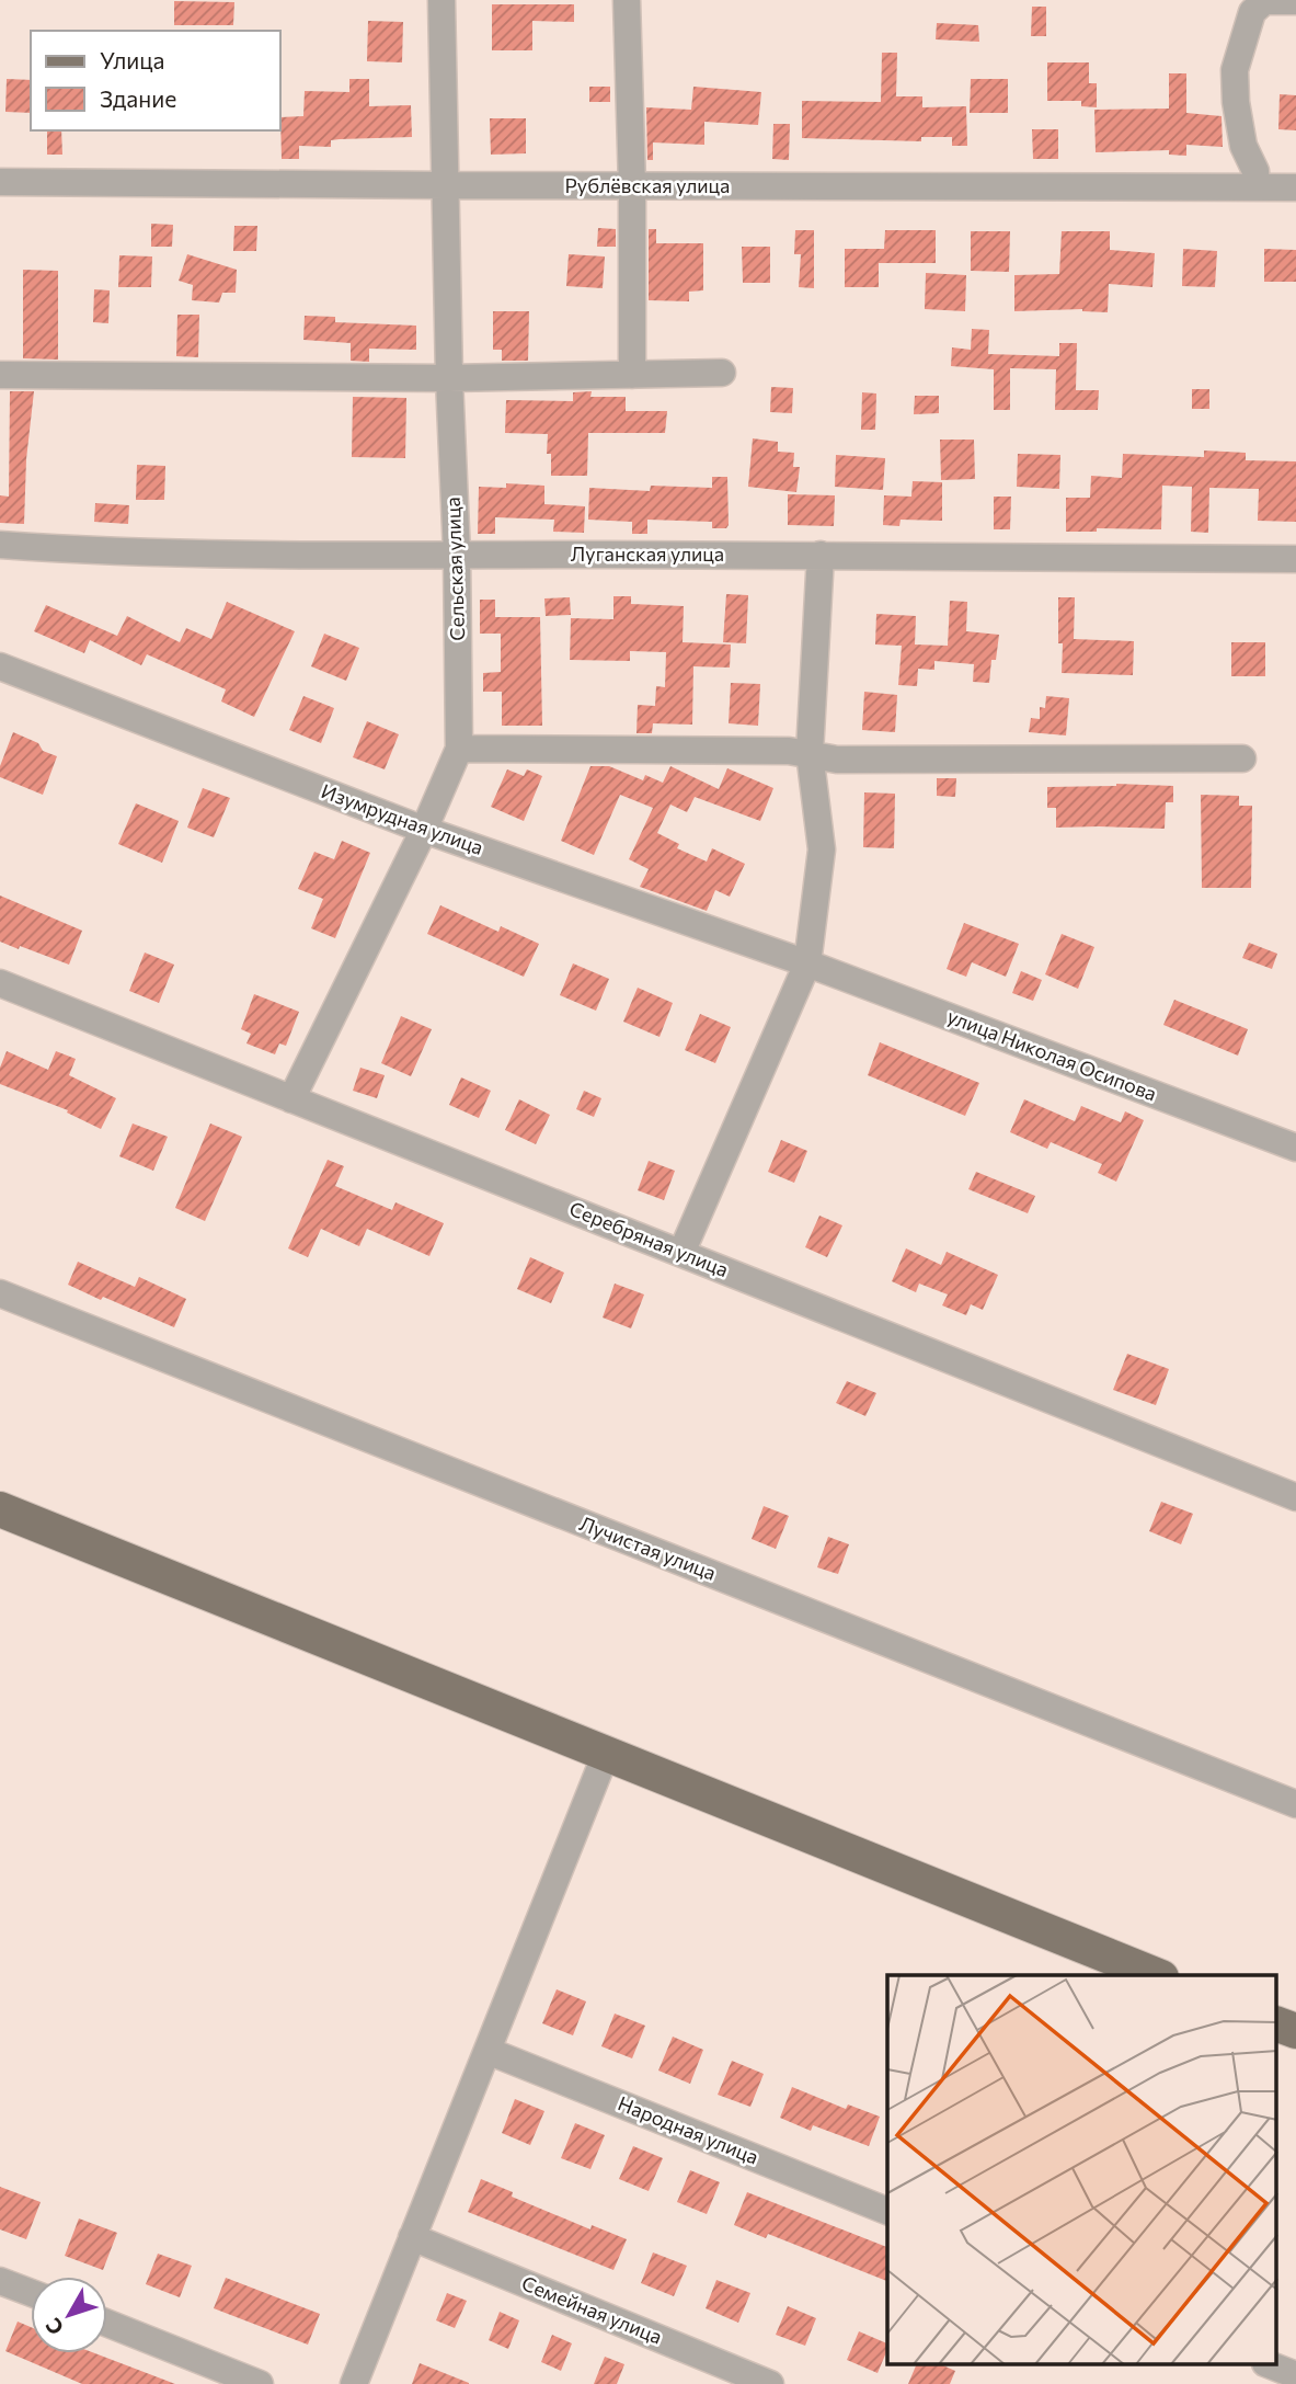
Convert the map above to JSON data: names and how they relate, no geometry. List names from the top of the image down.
{
  "streets": {
    "street": [
      "Рублёвская улица",
      "Луганская улица",
      "Сельская улица",
      "Изумрудная улица",
      "улица Николая Осипова",
      "Серебряная улица",
      "Лучистая улица",
      "Народная улица",
      "Семейная улица"
    ]
  },
  "crossings": [
    ["Рублёвская улица", "Сельская улица"],
    ["Луганская улица", "Сельская улица"],
    ["Сельская улица", "Изумрудная улица"],
    ["Сельская улица", "Серебряная улица"],
    ["Изумрудная улица", "улица Николая Осипова"]
  ],
  "legend": ["Улица", "Здание"],
  "north": "bottom left"
}
